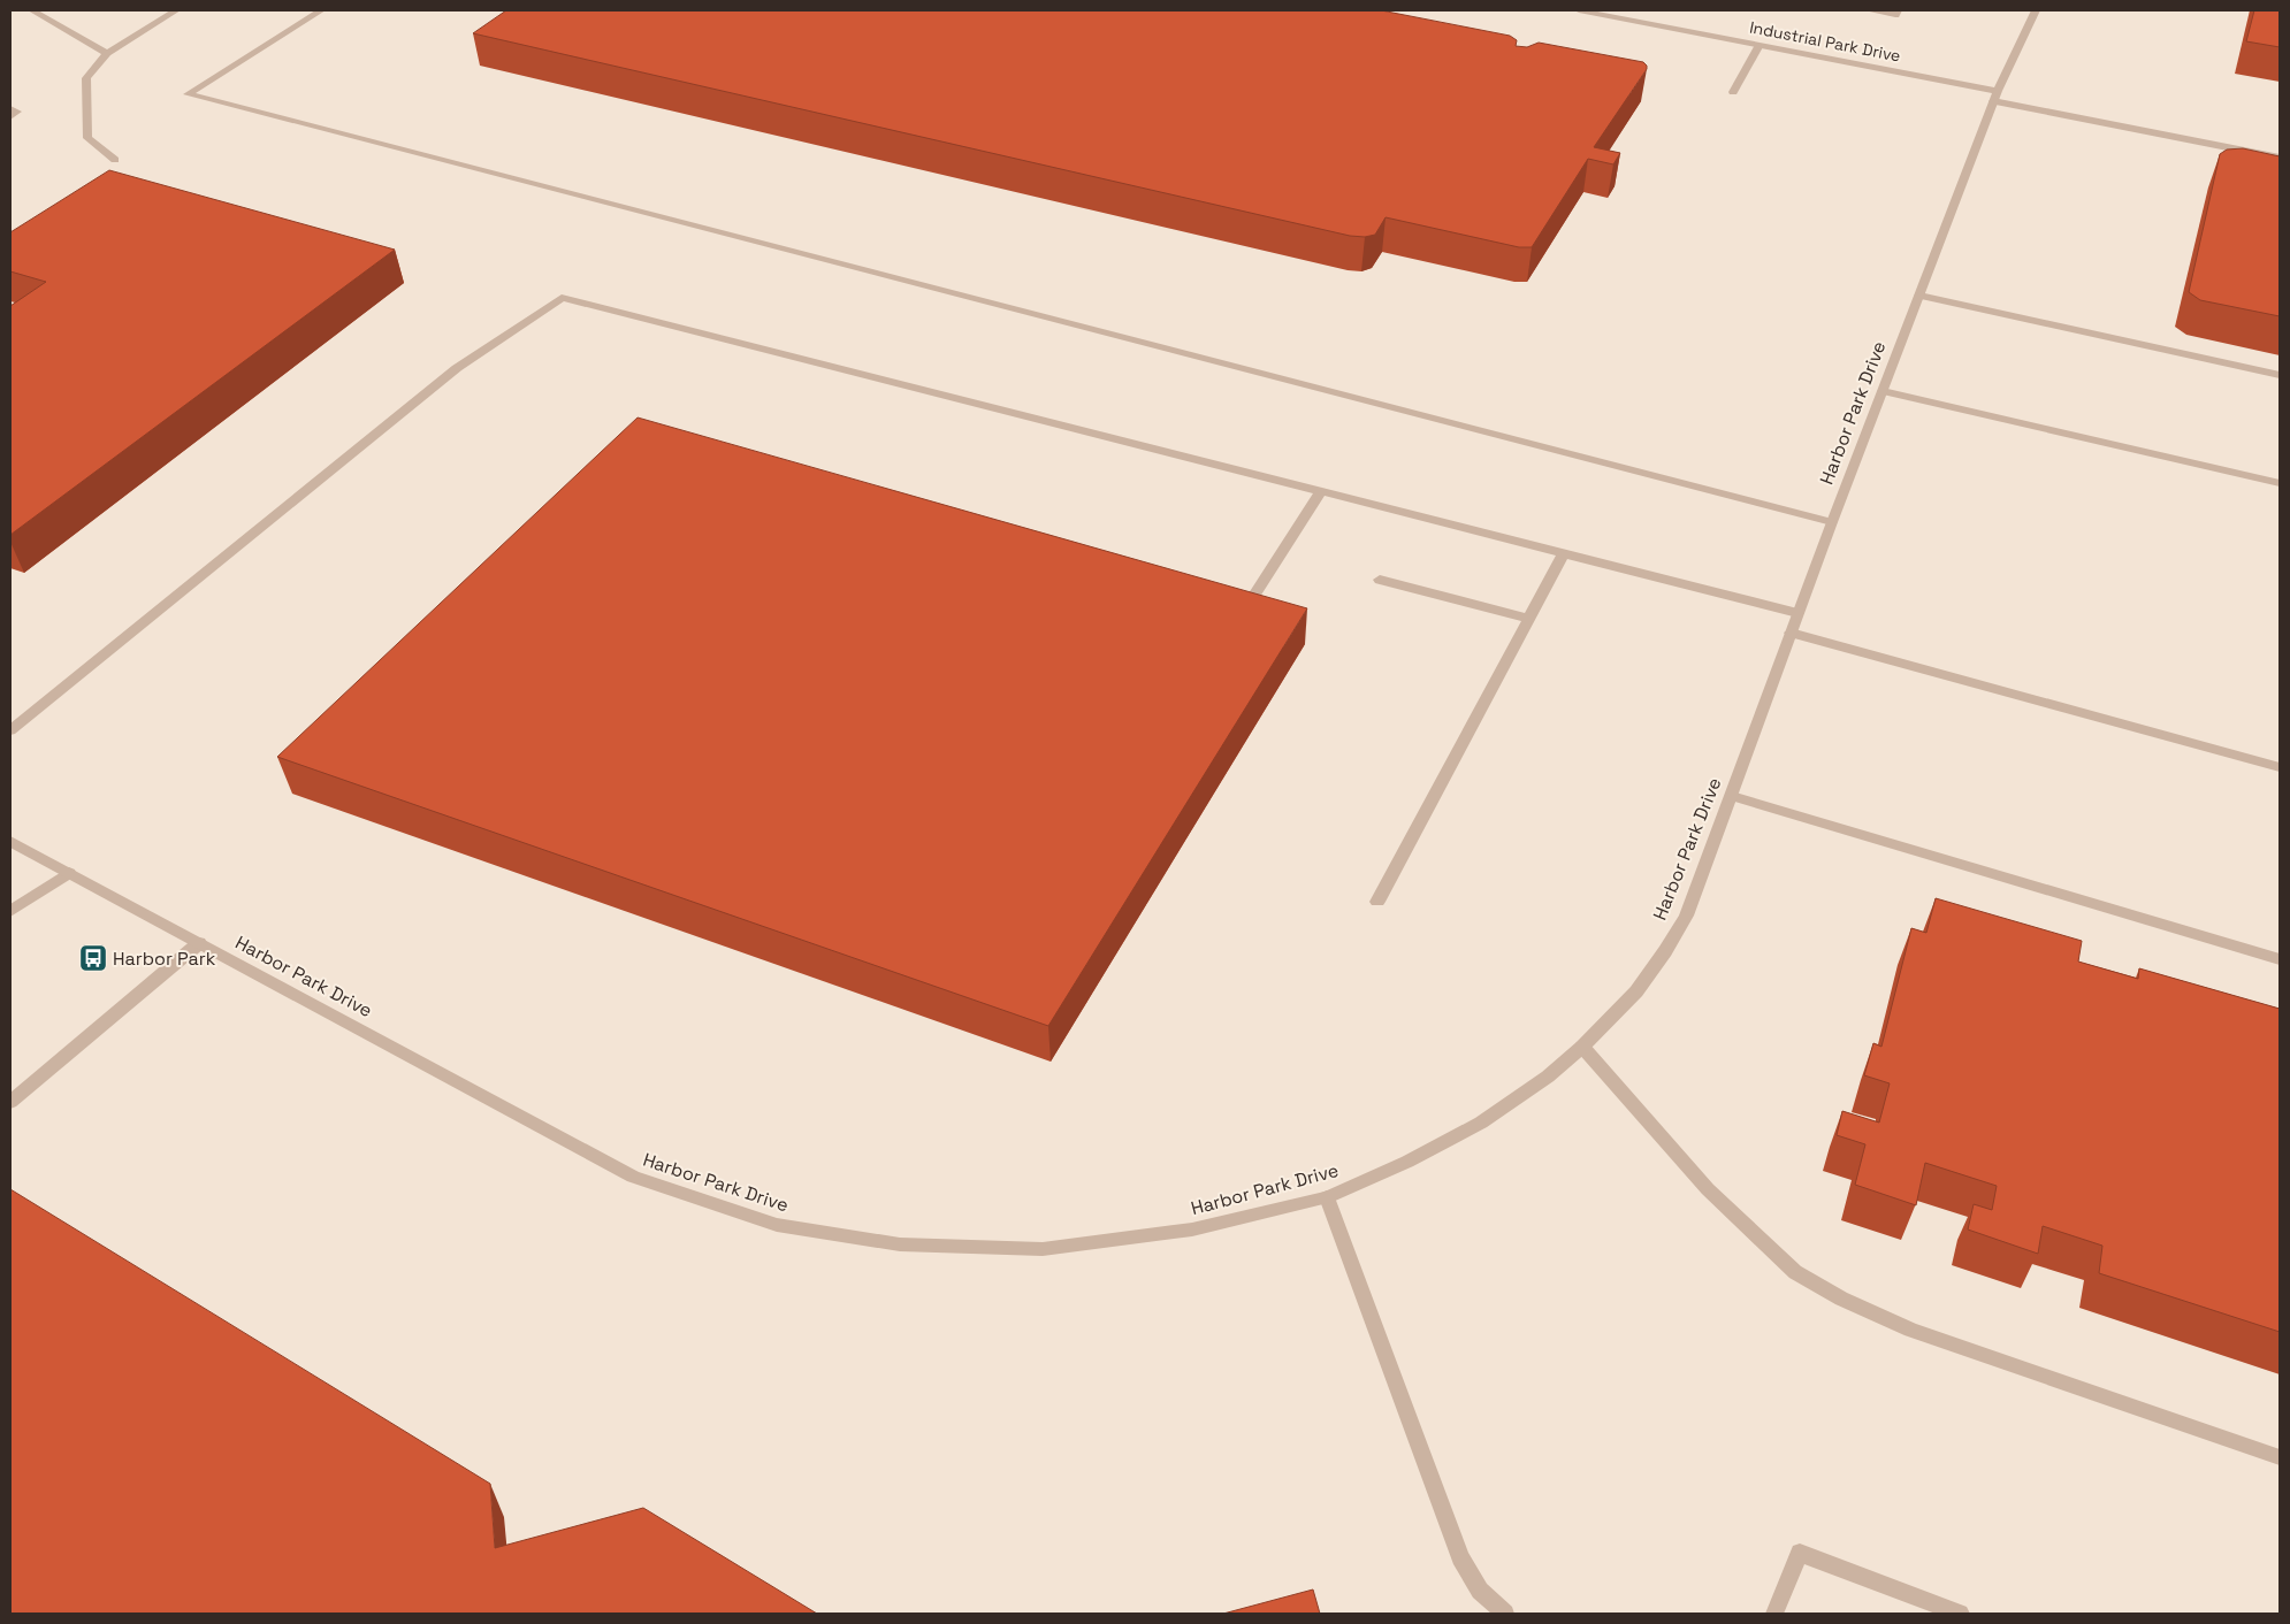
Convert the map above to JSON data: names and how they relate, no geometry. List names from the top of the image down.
{
  "streets": {
    "street": ["Industrial Park Drive", "Harbor Park Drive"]
  },
  "crossings": [
    ["Industrial Park Drive", "Harbor Park Drive"]
  ],
  "places": {
    "bus stop": ["Harbor Park"]
  }
}
